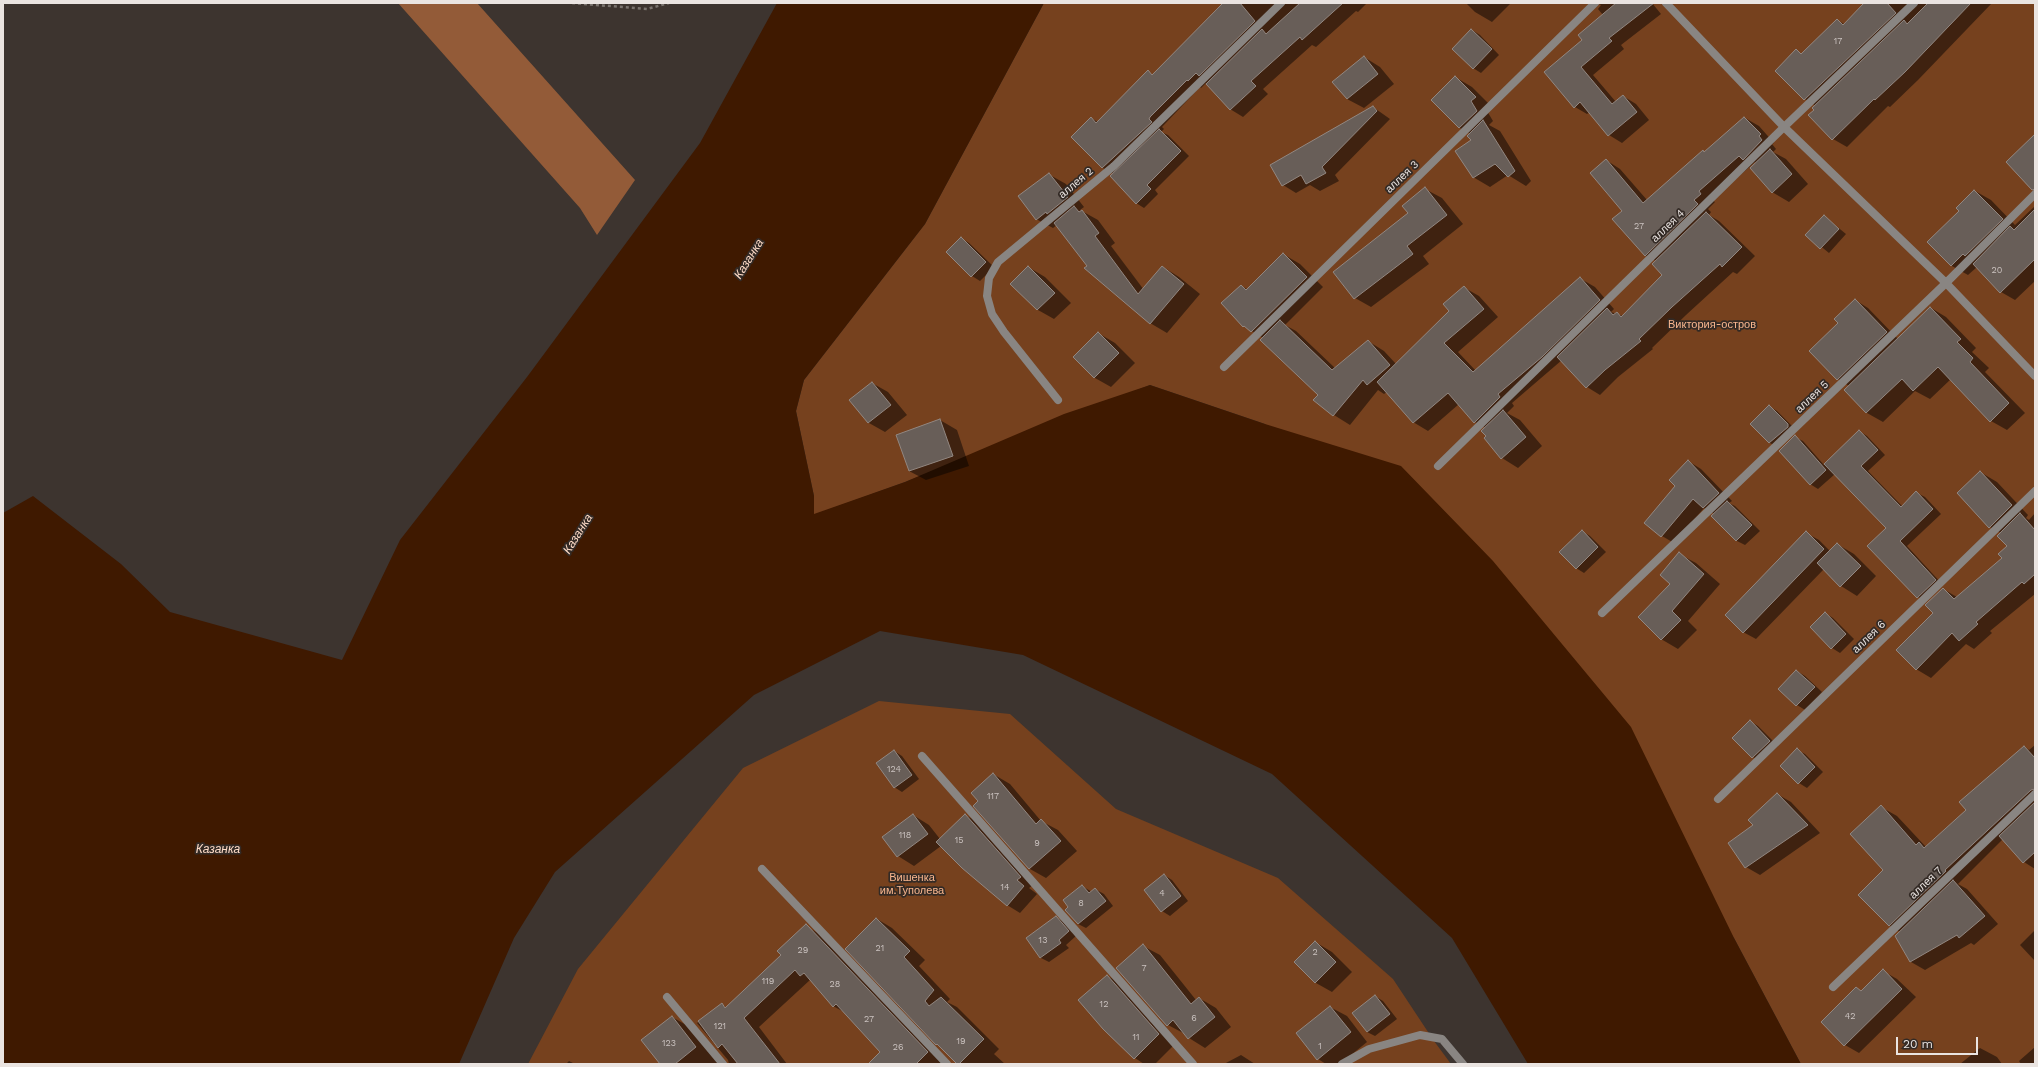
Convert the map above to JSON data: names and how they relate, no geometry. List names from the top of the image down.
{
  "streets": {
    "lane": [
      "аллея 3",
      "аллея 2",
      "аллея 4",
      "аллея 5",
      "аллея 6",
      "аллея 7"
    ]
  },
  "water": ["Казанка"],
  "parks": ["Виктория-остров", "Вишенка им.Туполева"],
  "house_numbers": [
    "17",
    "27",
    "20",
    "124",
    "117",
    "118",
    "15",
    "9",
    "14",
    "4",
    "8",
    "13",
    "21",
    "29",
    "2",
    "7",
    "119",
    "28",
    "12",
    "42",
    "6",
    "27",
    "121",
    "11",
    "19",
    "123",
    "1",
    "26"
  ],
  "scale_bar": "20 m"
}
